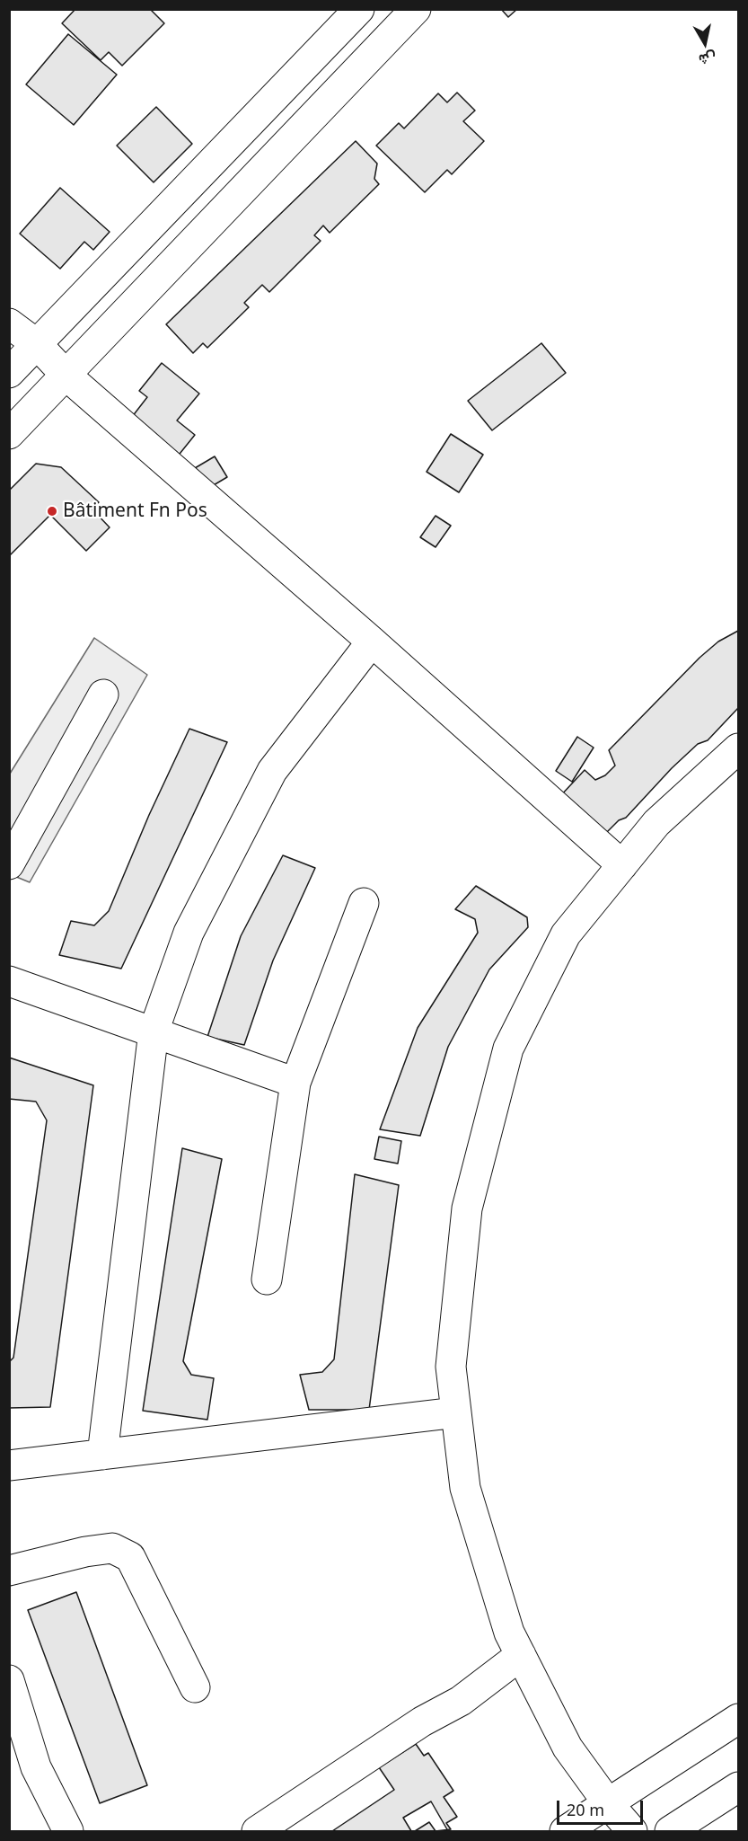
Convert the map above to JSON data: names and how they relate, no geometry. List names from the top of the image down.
{
  "places": ["Bâtiment Fn Pos"],
  "scale_bar": "20 m",
  "north": "bottom"
}
